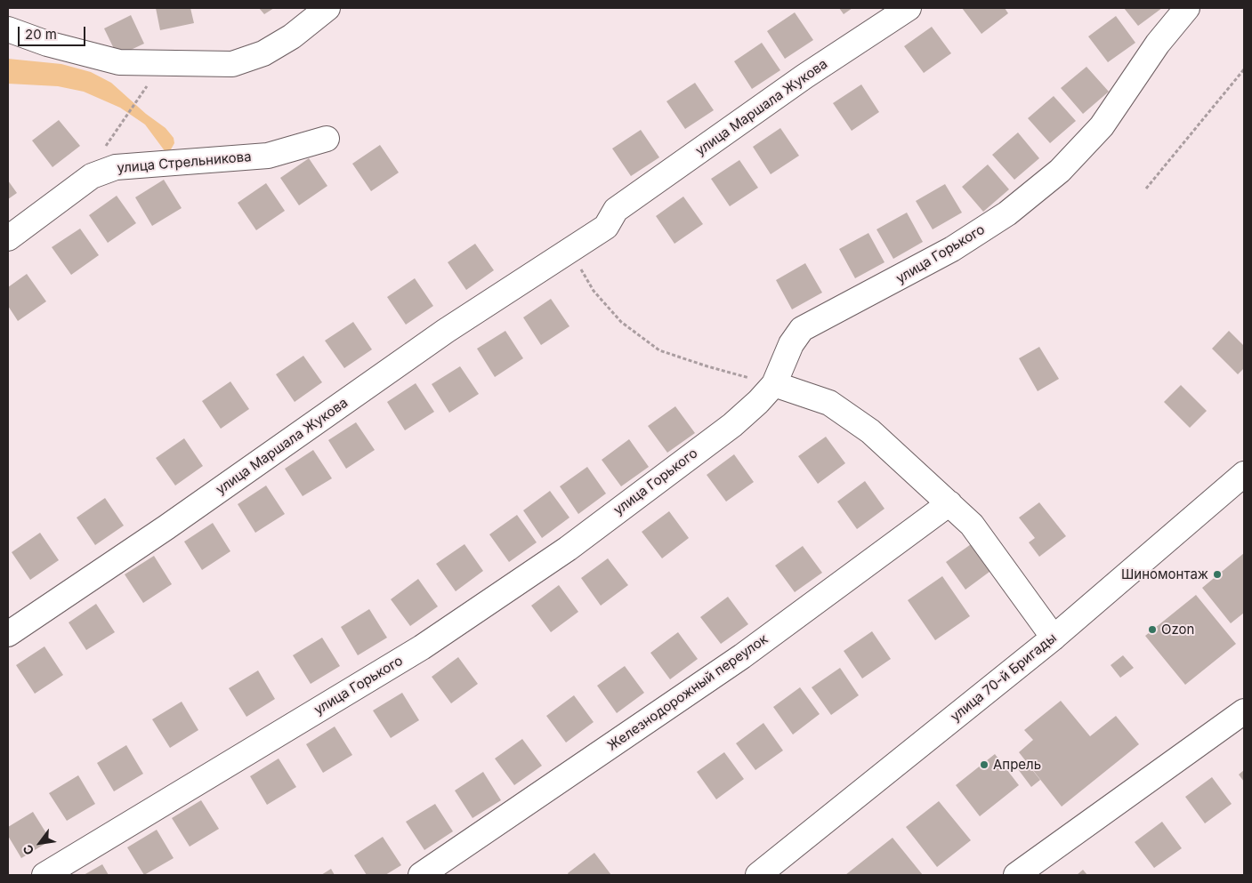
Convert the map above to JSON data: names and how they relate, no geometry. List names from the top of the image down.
{
  "streets": {
    "street": [
      "улица Маршала Жукова",
      "улица Стрельникова",
      "улица Горького",
      "улица 70-й Бригады",
      "Железнодорожный переулок"
    ]
  },
  "places": ["Шиномонтаж", "Ozon", "Апрель"],
  "scale_bar": "20 m",
  "north": "bottom left"
}
